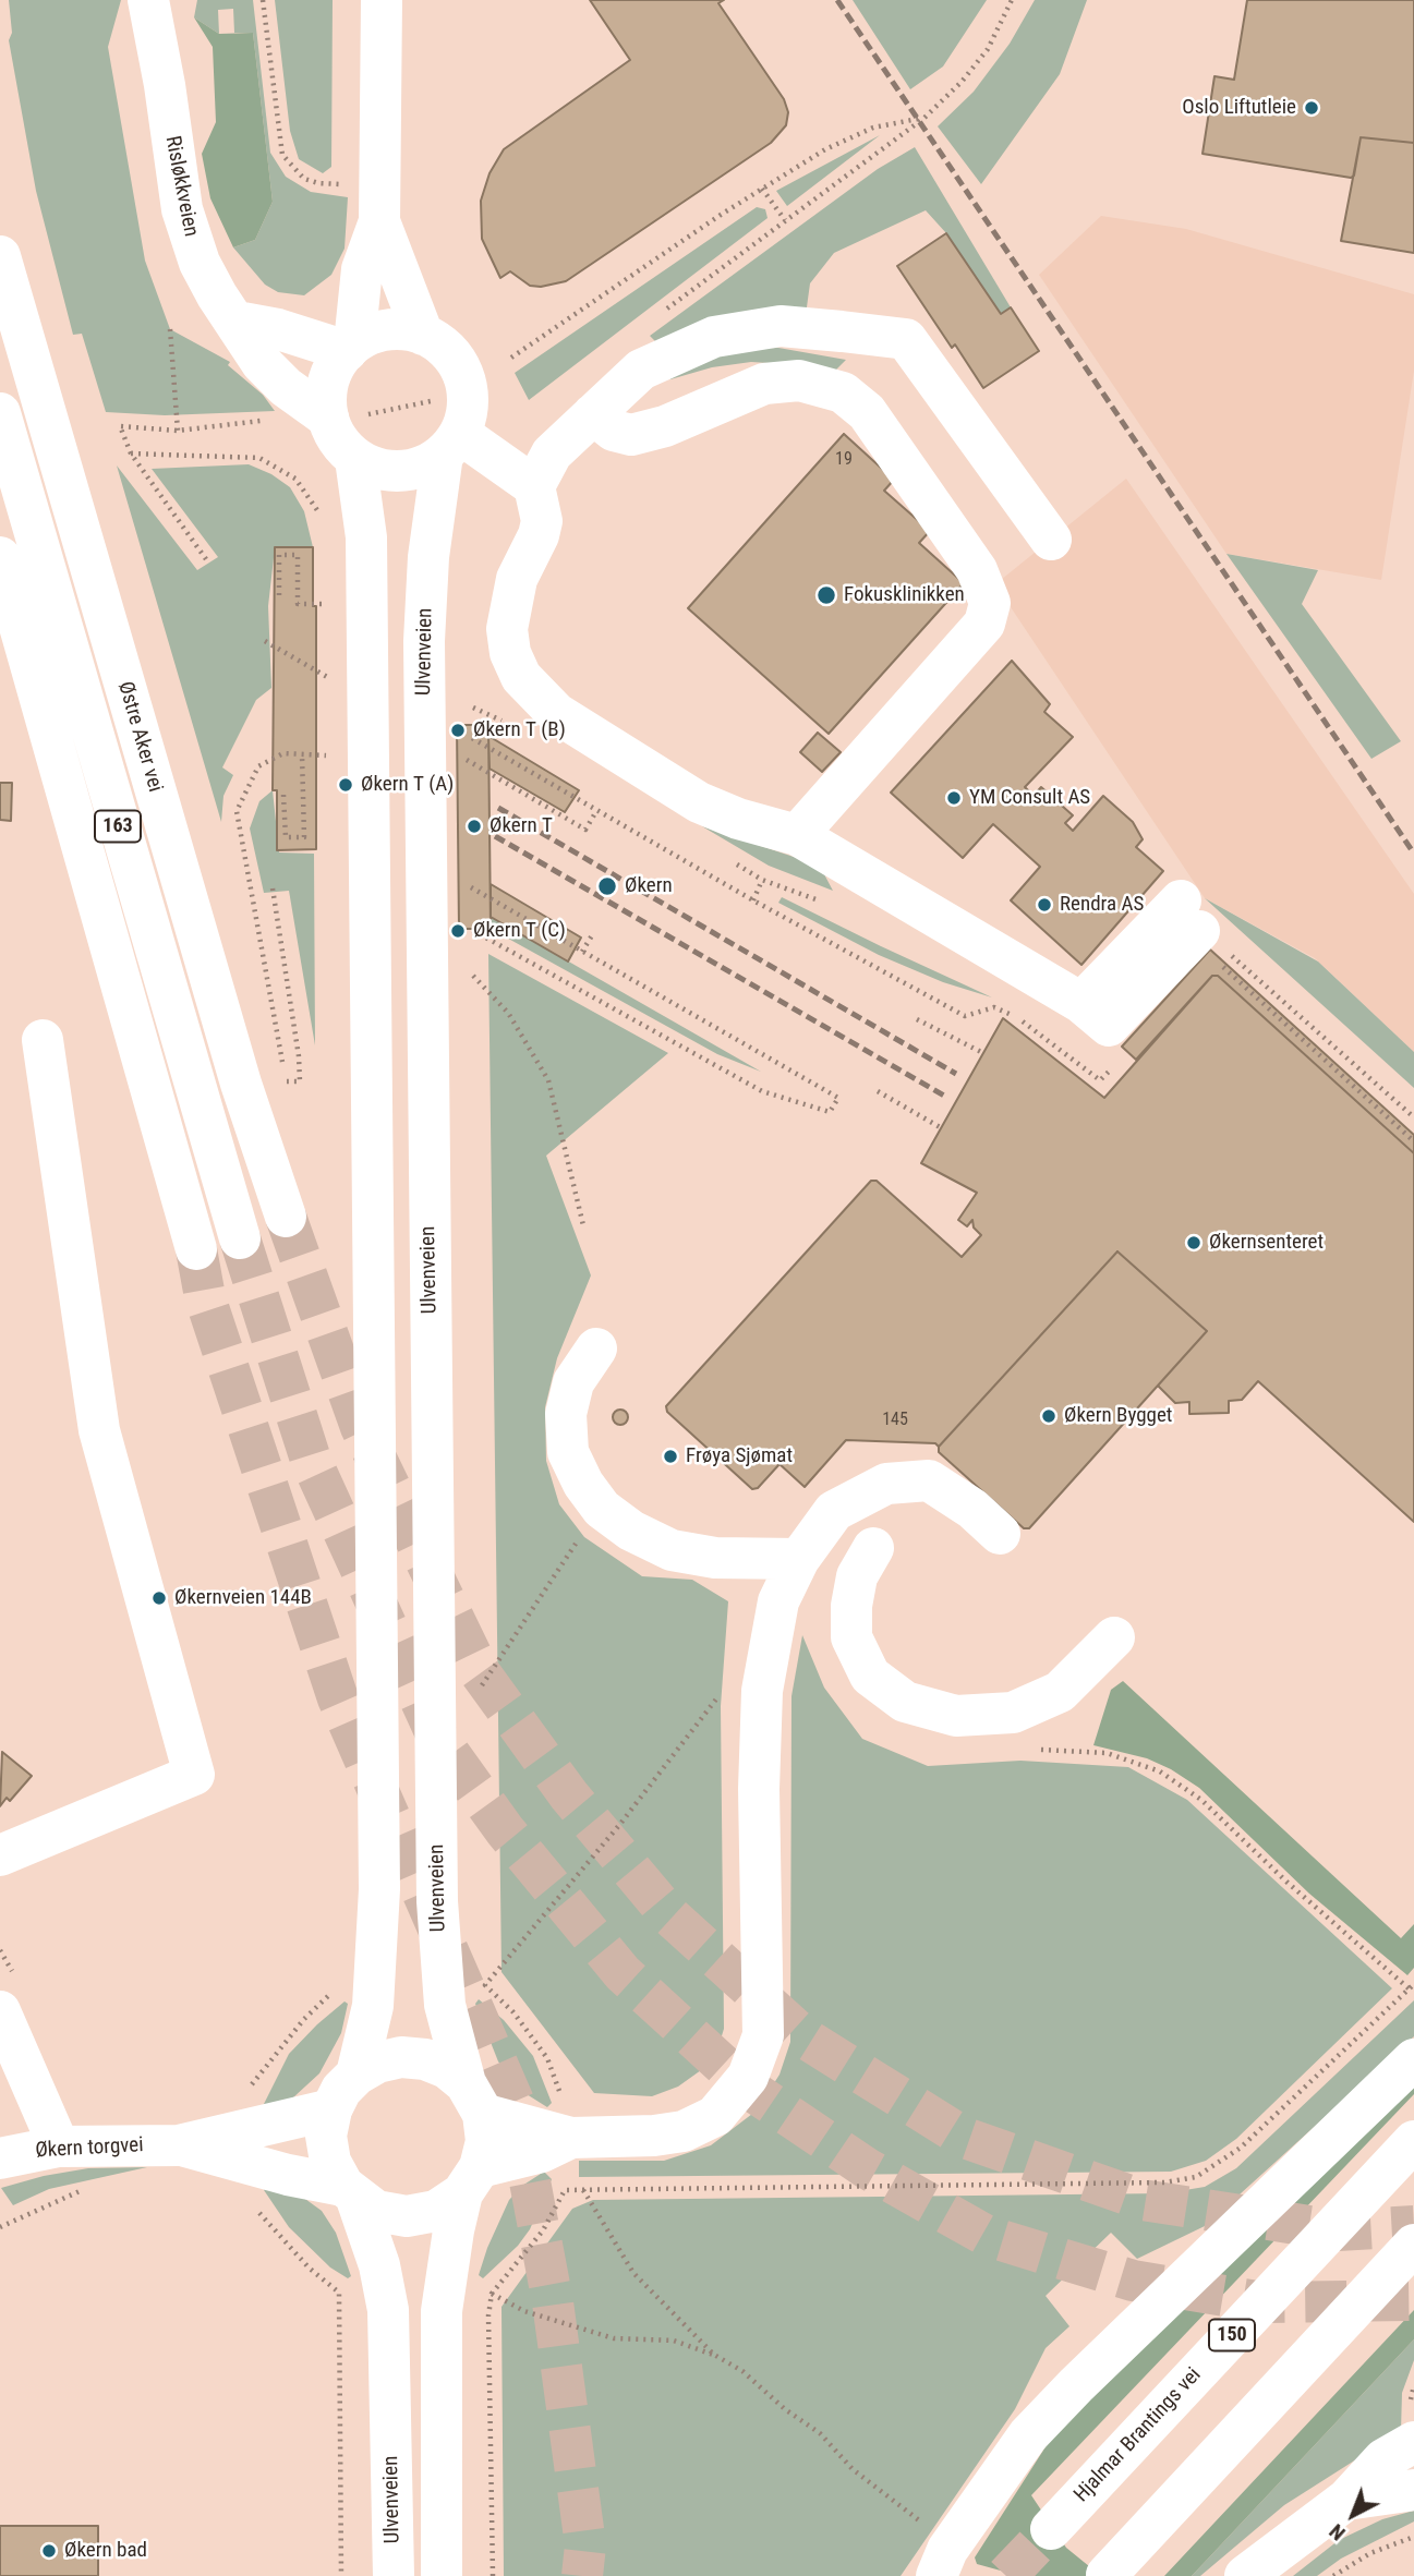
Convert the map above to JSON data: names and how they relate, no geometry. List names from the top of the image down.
{
  "streets": {
    "main road": [
      "Risløkkveien",
      "Ulvenveien",
      "Østre Aker vei",
      "163",
      "Økern torgvei",
      "150",
      "Hjalmar Brantings vei"
    ]
  },
  "crossings": [
    ["Risløkkveien", "Ulvenveien"],
    ["Ulvenveien", "Økern torgvei"]
  ],
  "places": [
    "Oslo Liftutleie",
    "Fokusklinikken",
    "Økern T (B)",
    "Økern T (A)",
    "YM Consult AS",
    "Økern T",
    "Økern",
    "Rendra AS",
    "Økern T (C)",
    "Økernsenteret",
    "Økern Bygget",
    "Frøya Sjømat",
    "Økernveien 144B",
    "Økern bad"
  ],
  "house_numbers": ["19", "145"],
  "north": "bottom left"
}
